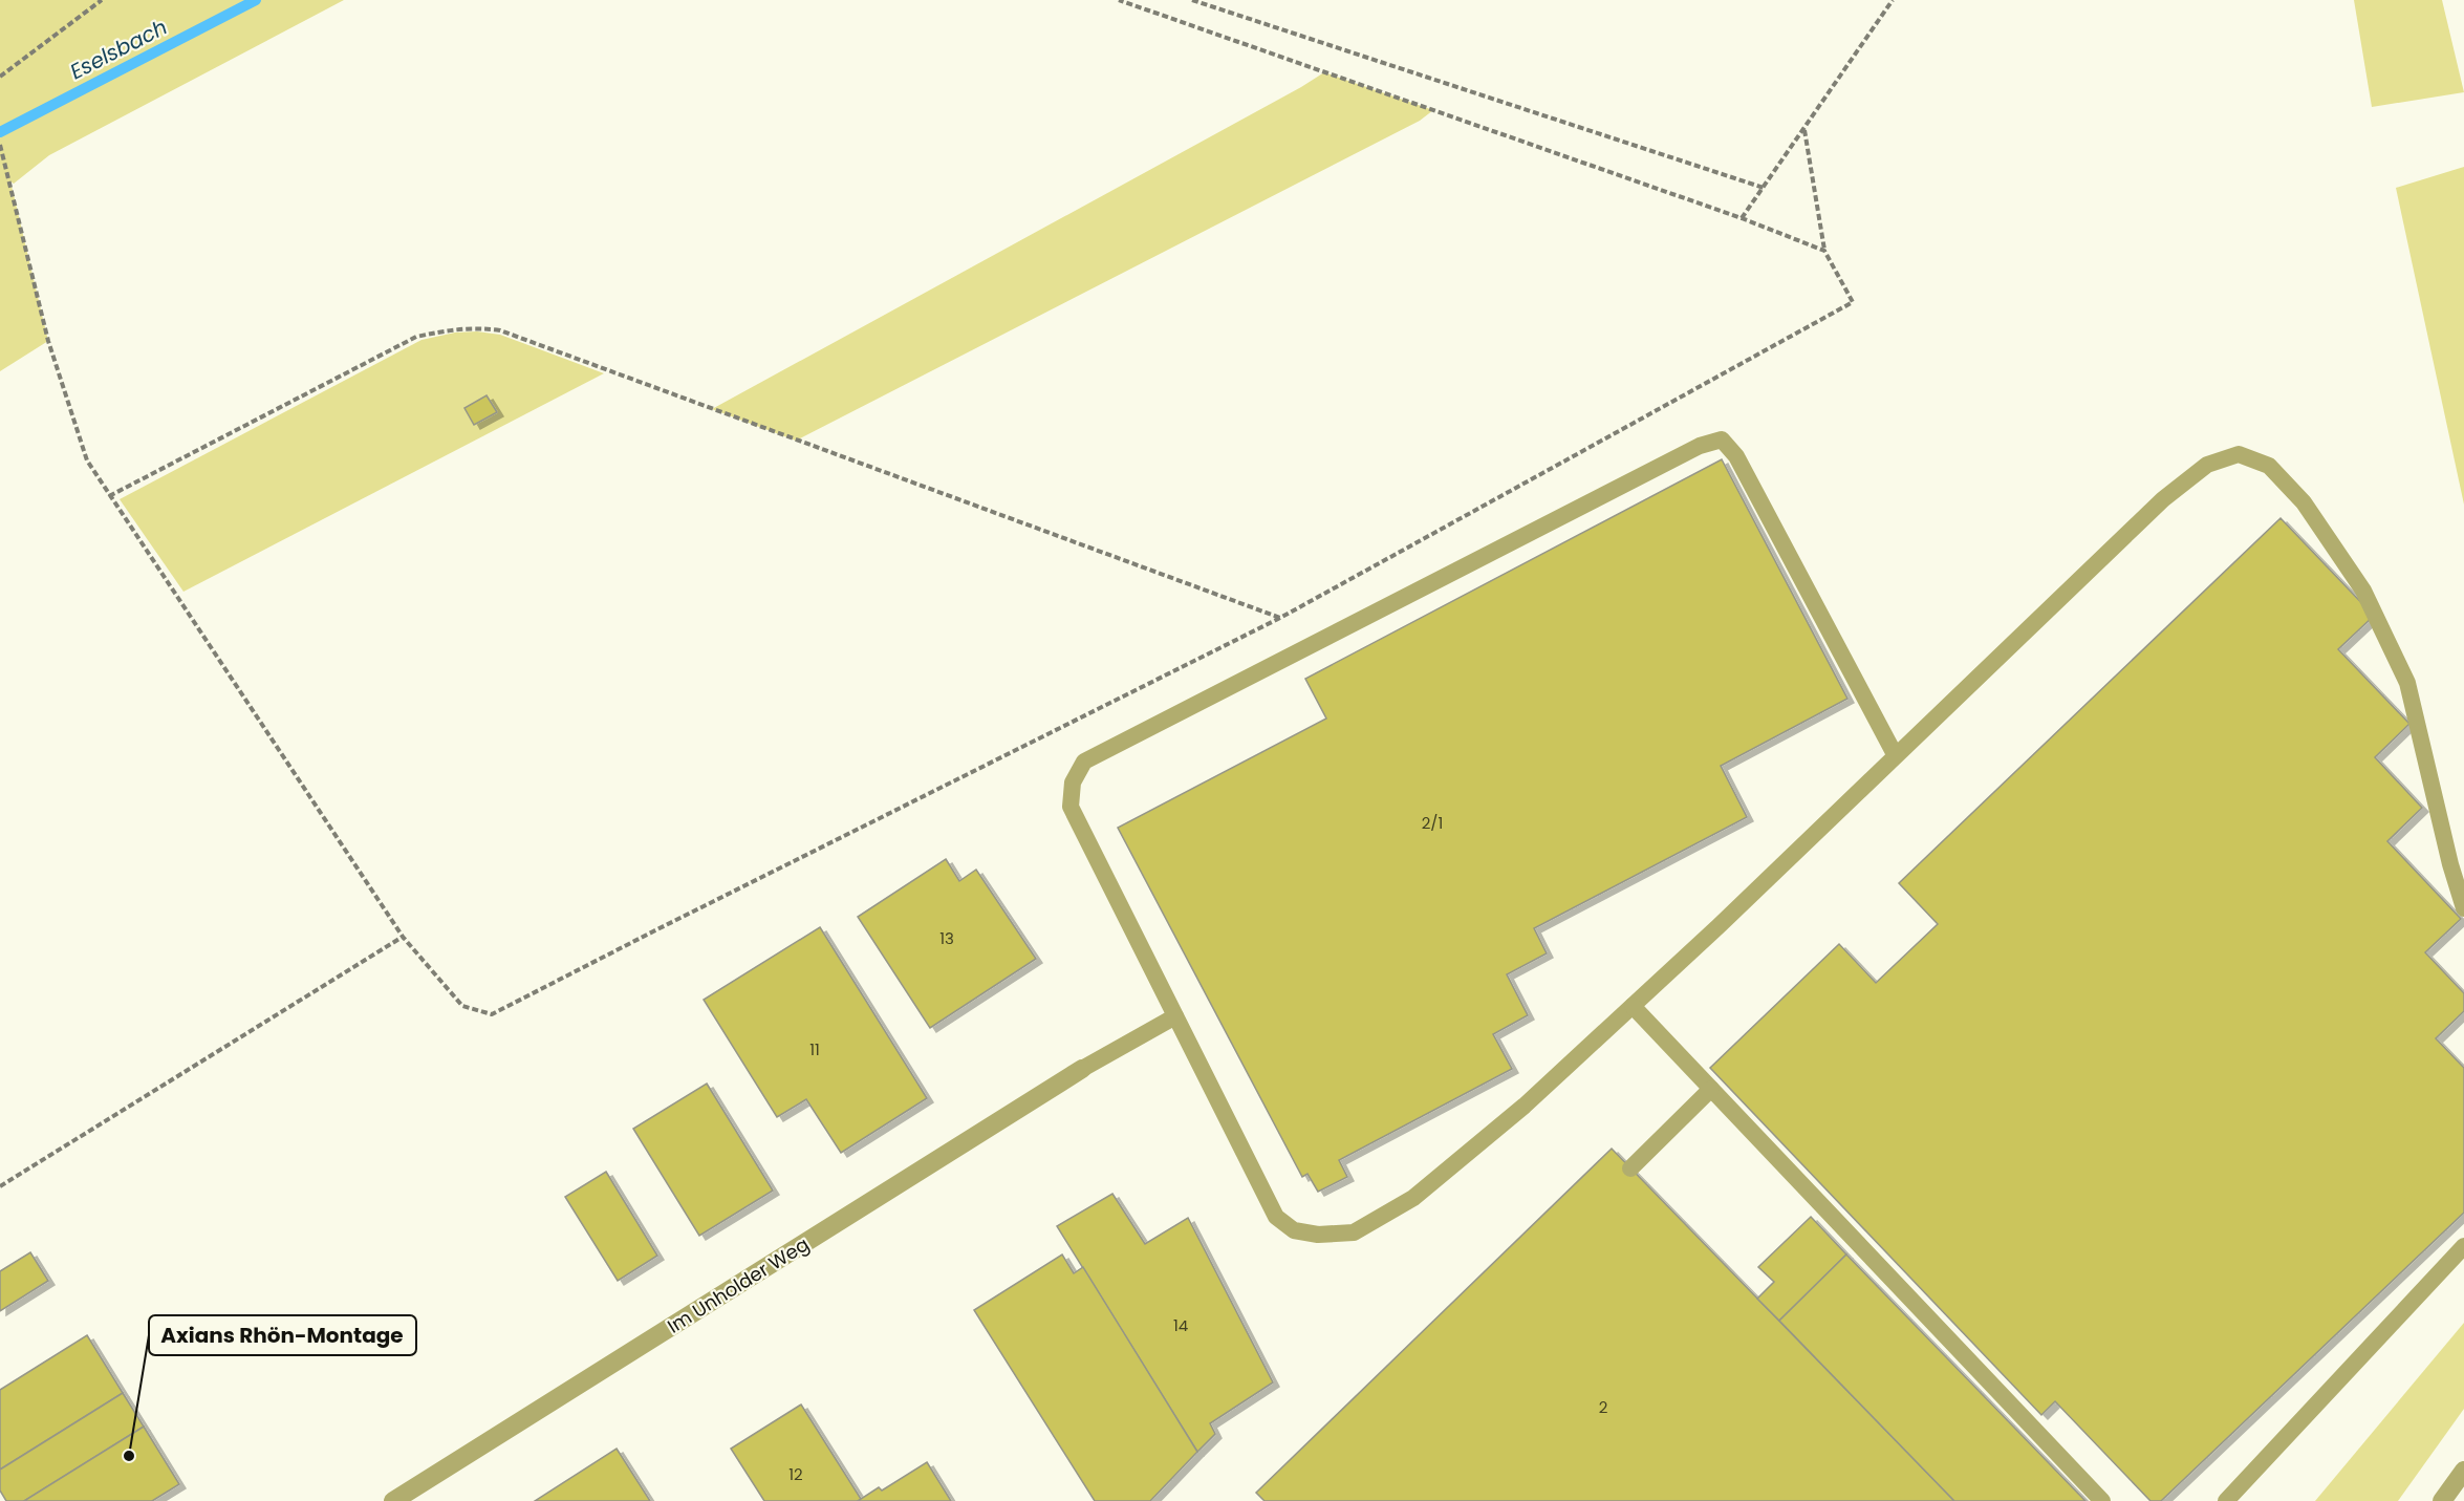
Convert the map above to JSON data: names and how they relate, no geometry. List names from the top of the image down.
{
  "streets": {
    "street": ["Im Unholder Weg"]
  },
  "water": ["Eselsbach"],
  "places": ["Axians Rhön-Montage"],
  "house_numbers": [
    "2/1",
    "13",
    "11",
    "14",
    "2",
    "12"
  ]
}
